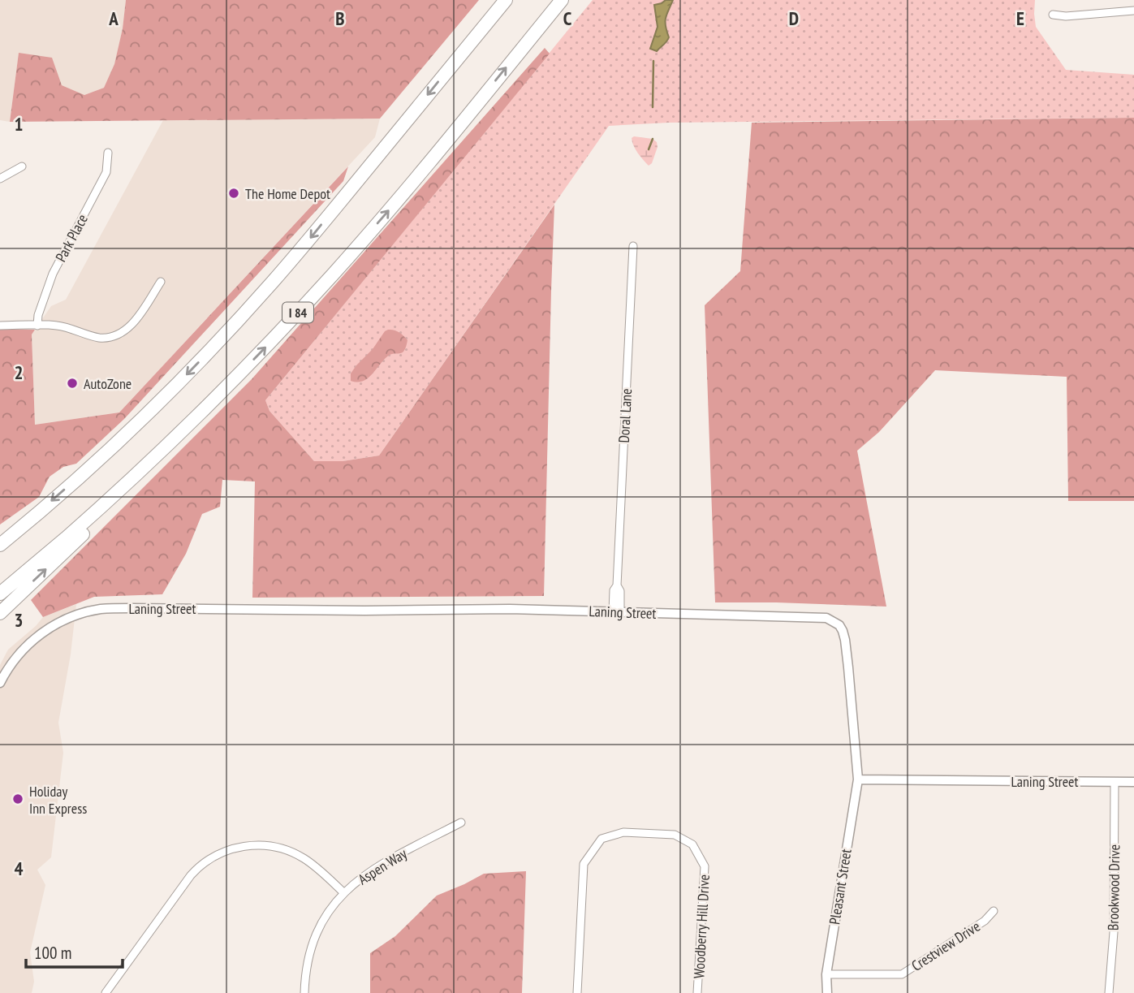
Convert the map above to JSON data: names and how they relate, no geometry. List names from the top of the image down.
{
  "streets": {
    "highway": ["I 84"],
    "street": [
      "Park Place",
      "Doral Lane",
      "Laning Street",
      "Aspen Way",
      "Pleasant Street",
      "Brookwood Drive",
      "Woodberry Hill Drive",
      "Crestview Drive"
    ]
  },
  "crossings": [
    ["Doral Lane", "Laning Street"],
    ["Laning Street", "Pleasant Street"],
    ["Laning Street", "Brookwood Drive"],
    ["Pleasant Street", "Crestview Drive"]
  ],
  "places": ["The Home Depot", "AutoZone", "Holiday Inn Express"],
  "scale_bar": "100 m",
  "grid": {
    "columns": [
      "A",
      "B",
      "C",
      "D",
      "E"
    ],
    "rows": [
      "1",
      "2",
      "3",
      "4"
    ]
  }
}
